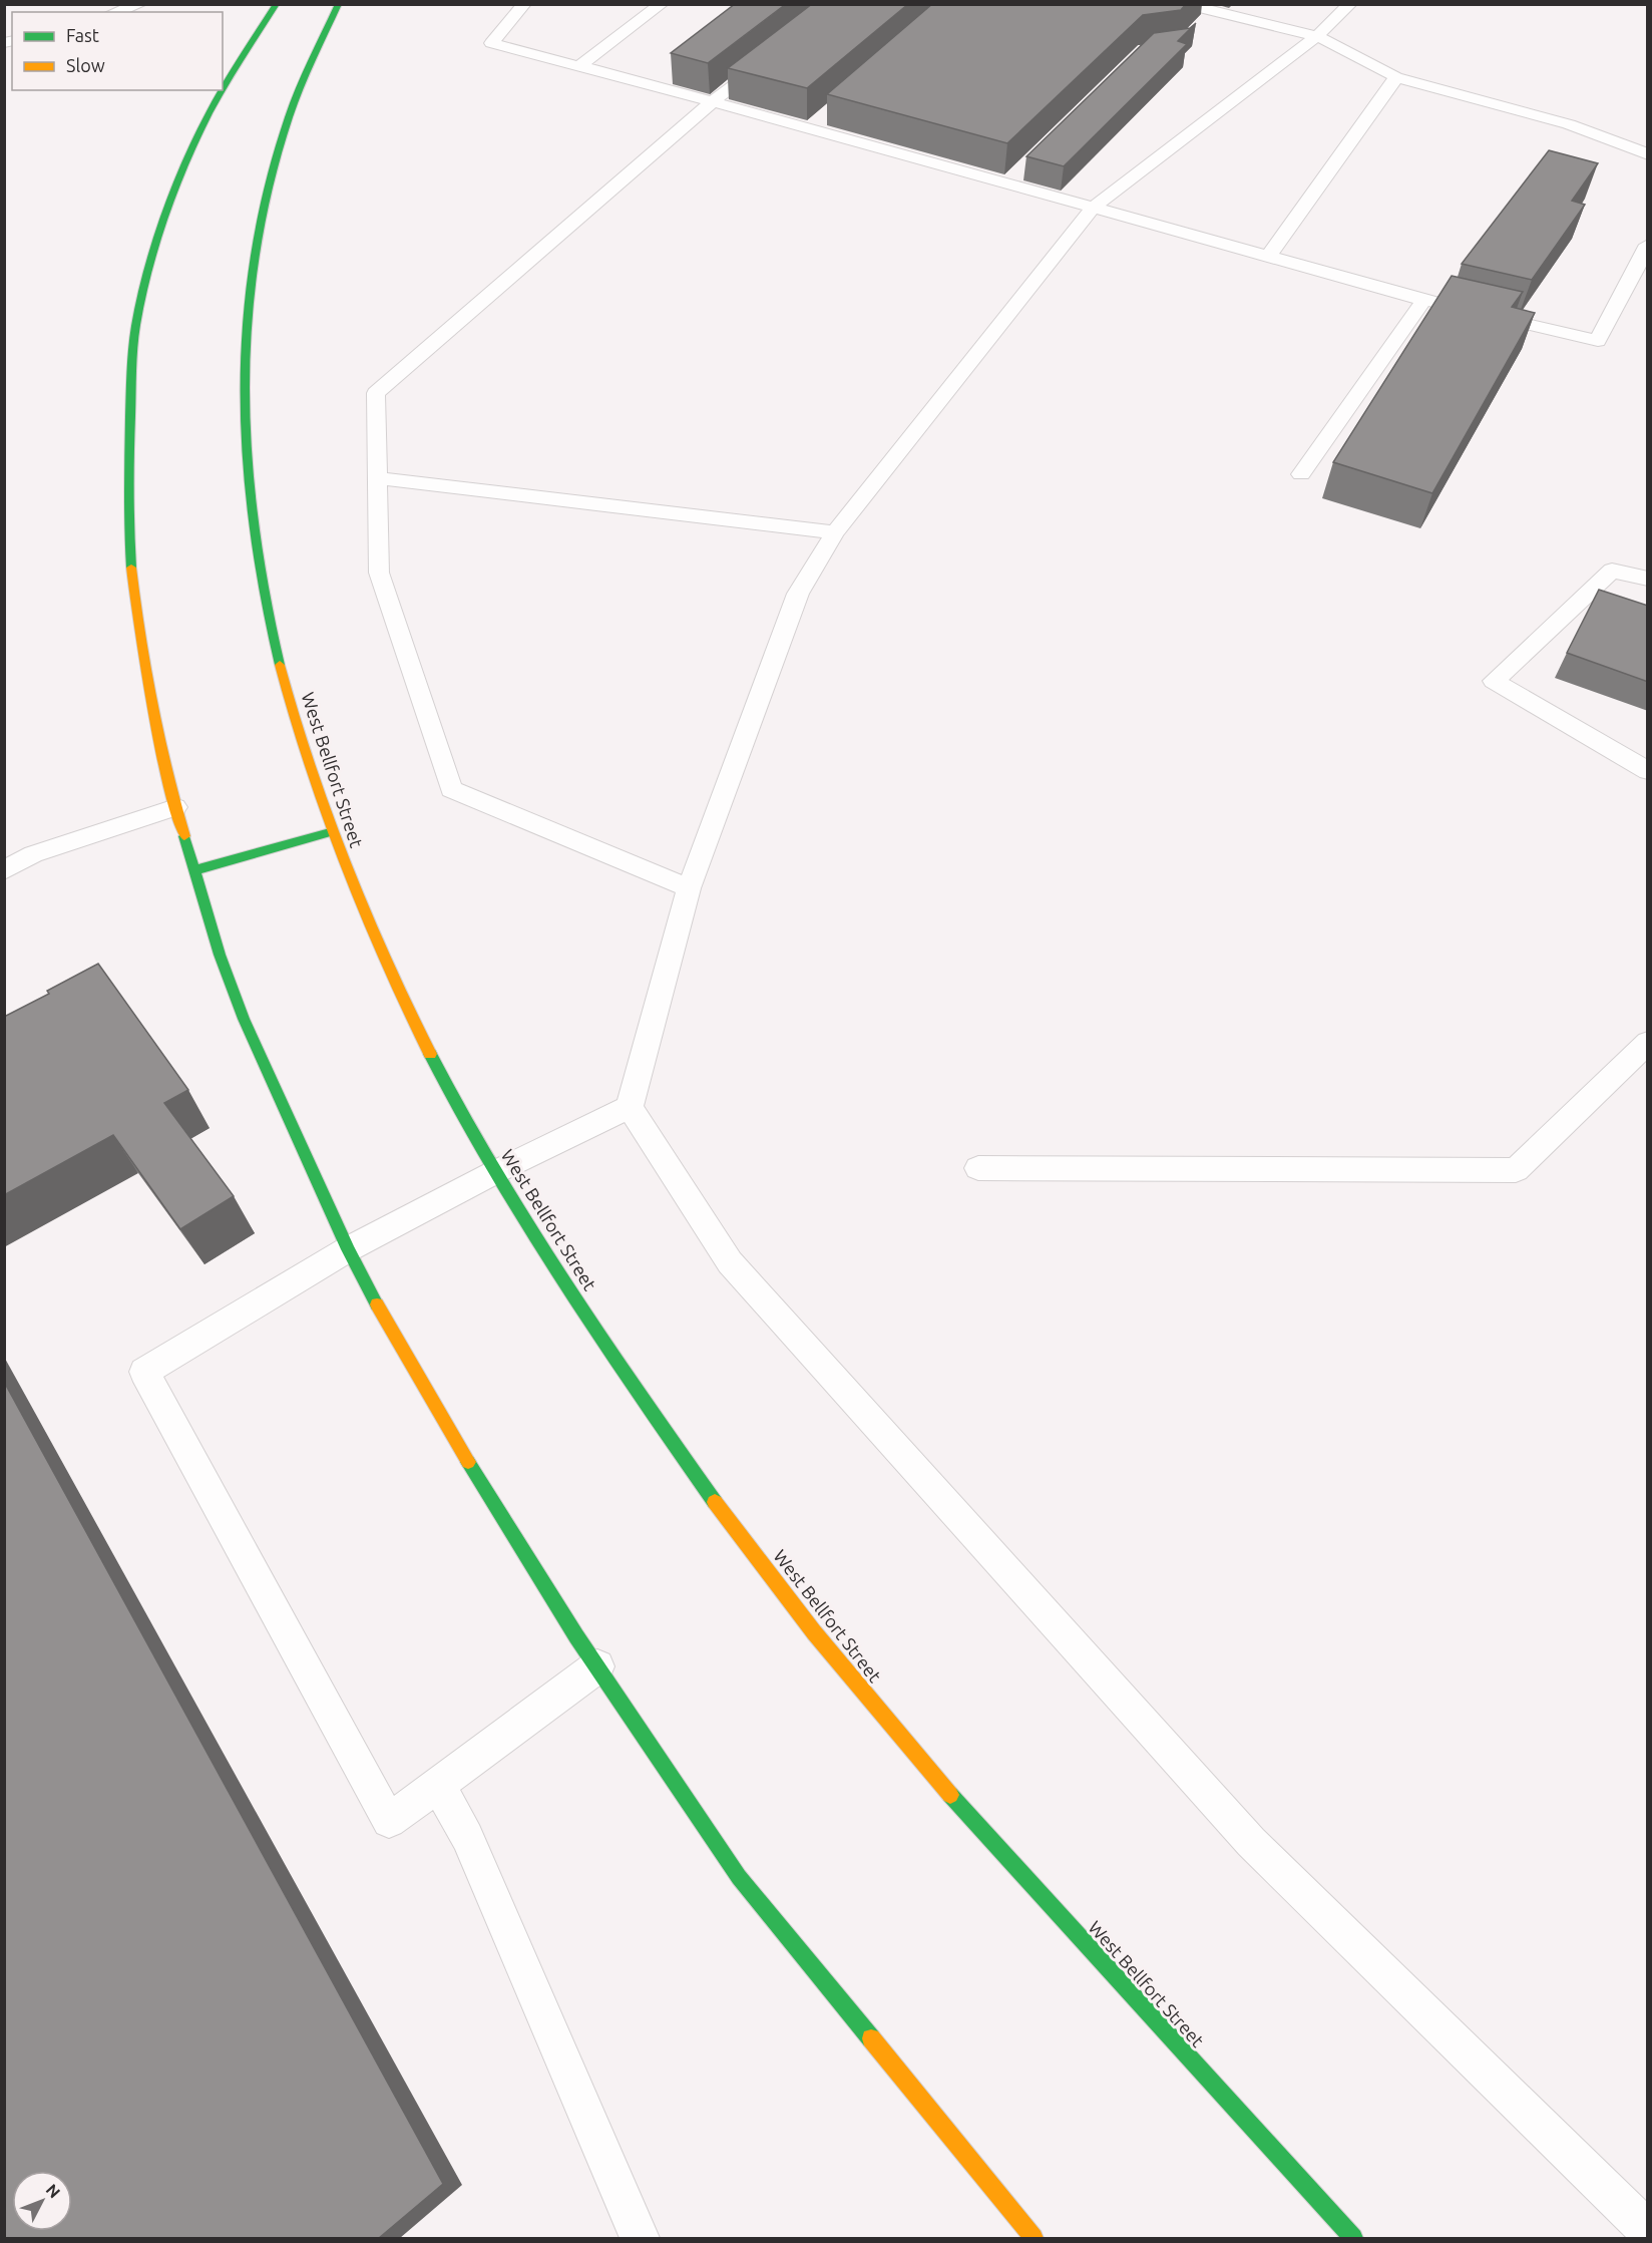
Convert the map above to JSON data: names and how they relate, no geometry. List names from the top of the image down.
{
  "streets": {
    "main road": ["West Bellfort Street"]
  },
  "legend": ["Fast", "Slow"],
  "north": "top right"
}
